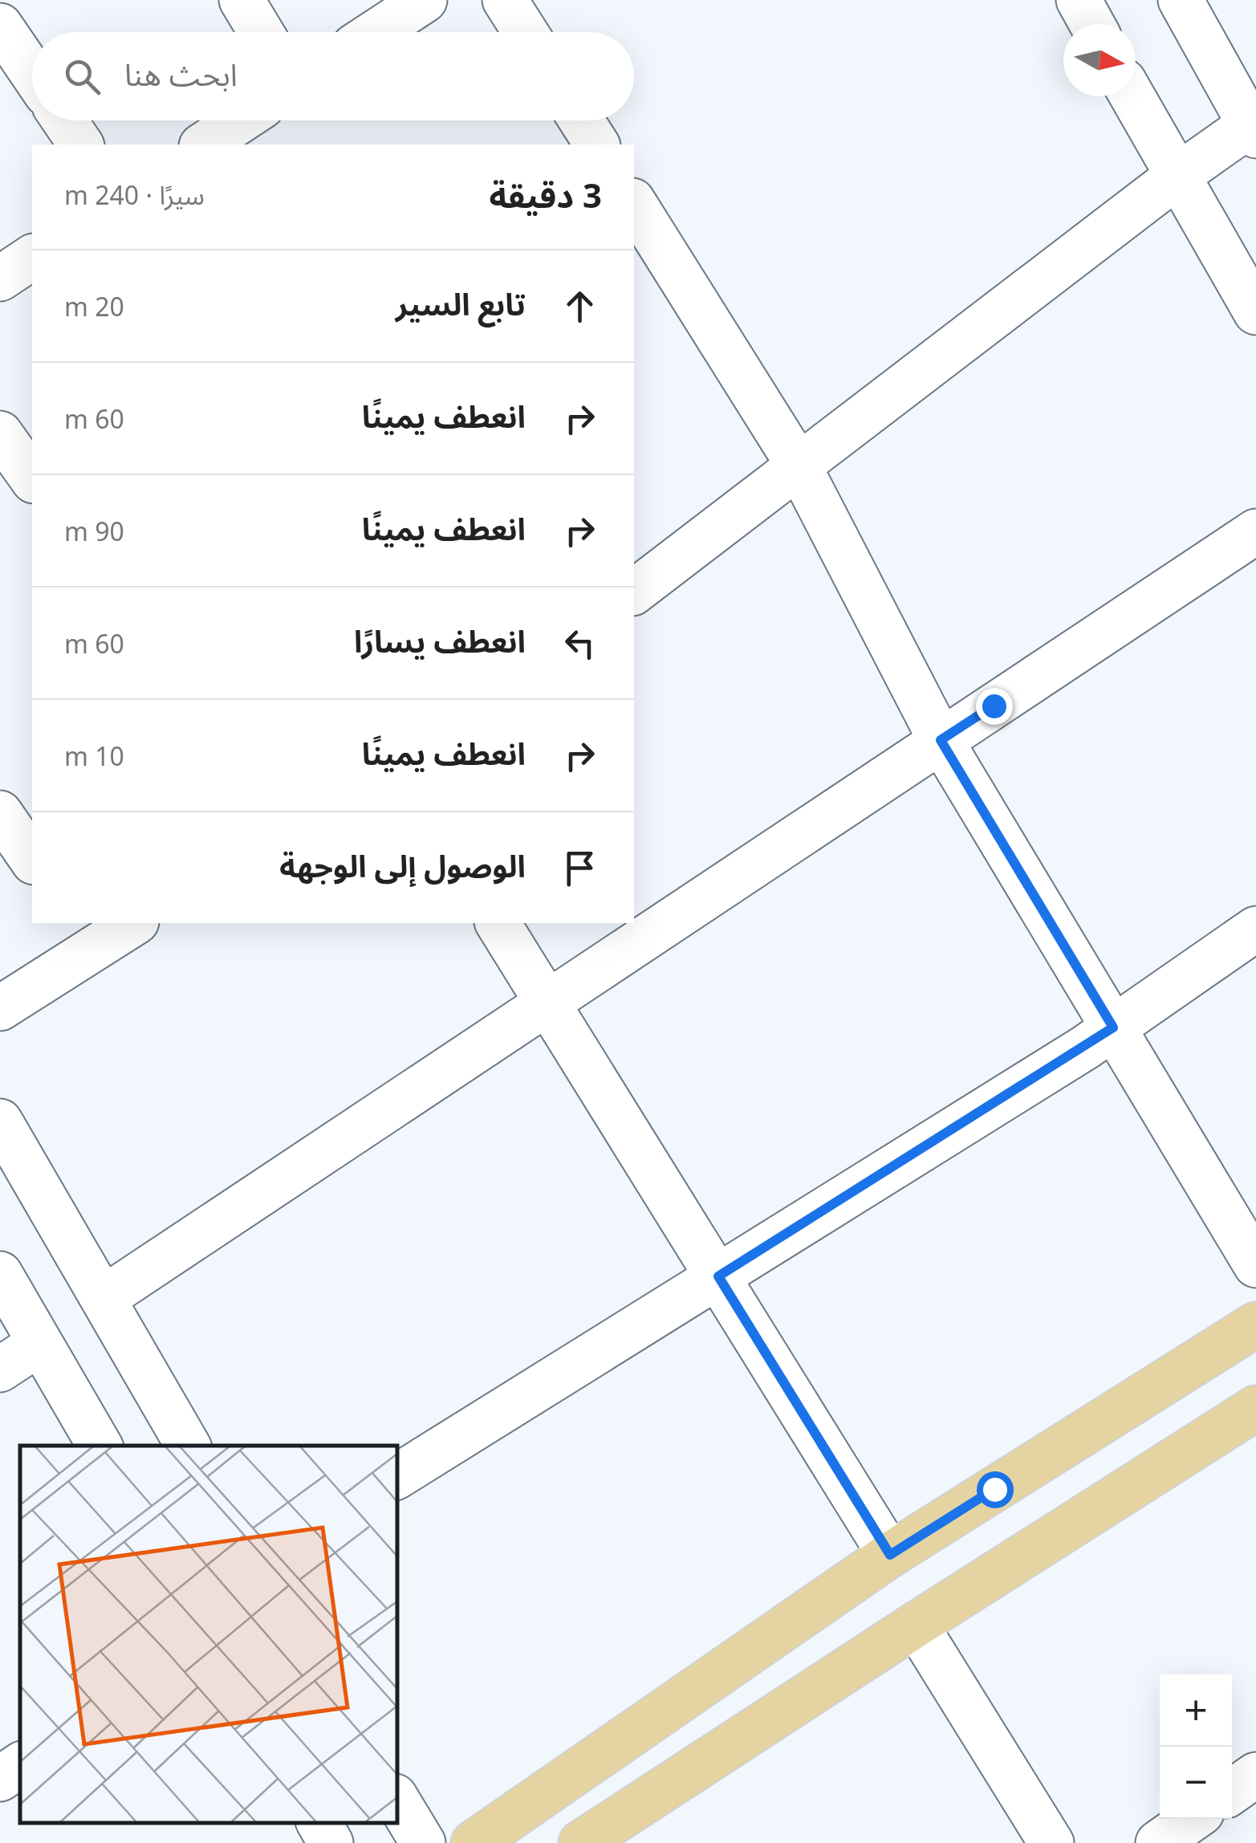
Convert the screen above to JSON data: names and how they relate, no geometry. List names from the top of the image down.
{
  "north": "right",
  "page": {
    "search": "ابحث هنا",
    "heading": ["3 دقيقة", "سيرًا · 240 m"],
    "list": [
      ["تابع السير", "20 m"],
      ["انعطف يمينًا", "60 m"],
      ["انعطف يمينًا", "90 m"],
      ["انعطف يسارًا", "60 m"],
      ["انعطف يمينًا", "10 m"],
      "الوصول إلى الوجهة"
    ],
    "map_buttons": ["+", "−"]
  }
}
